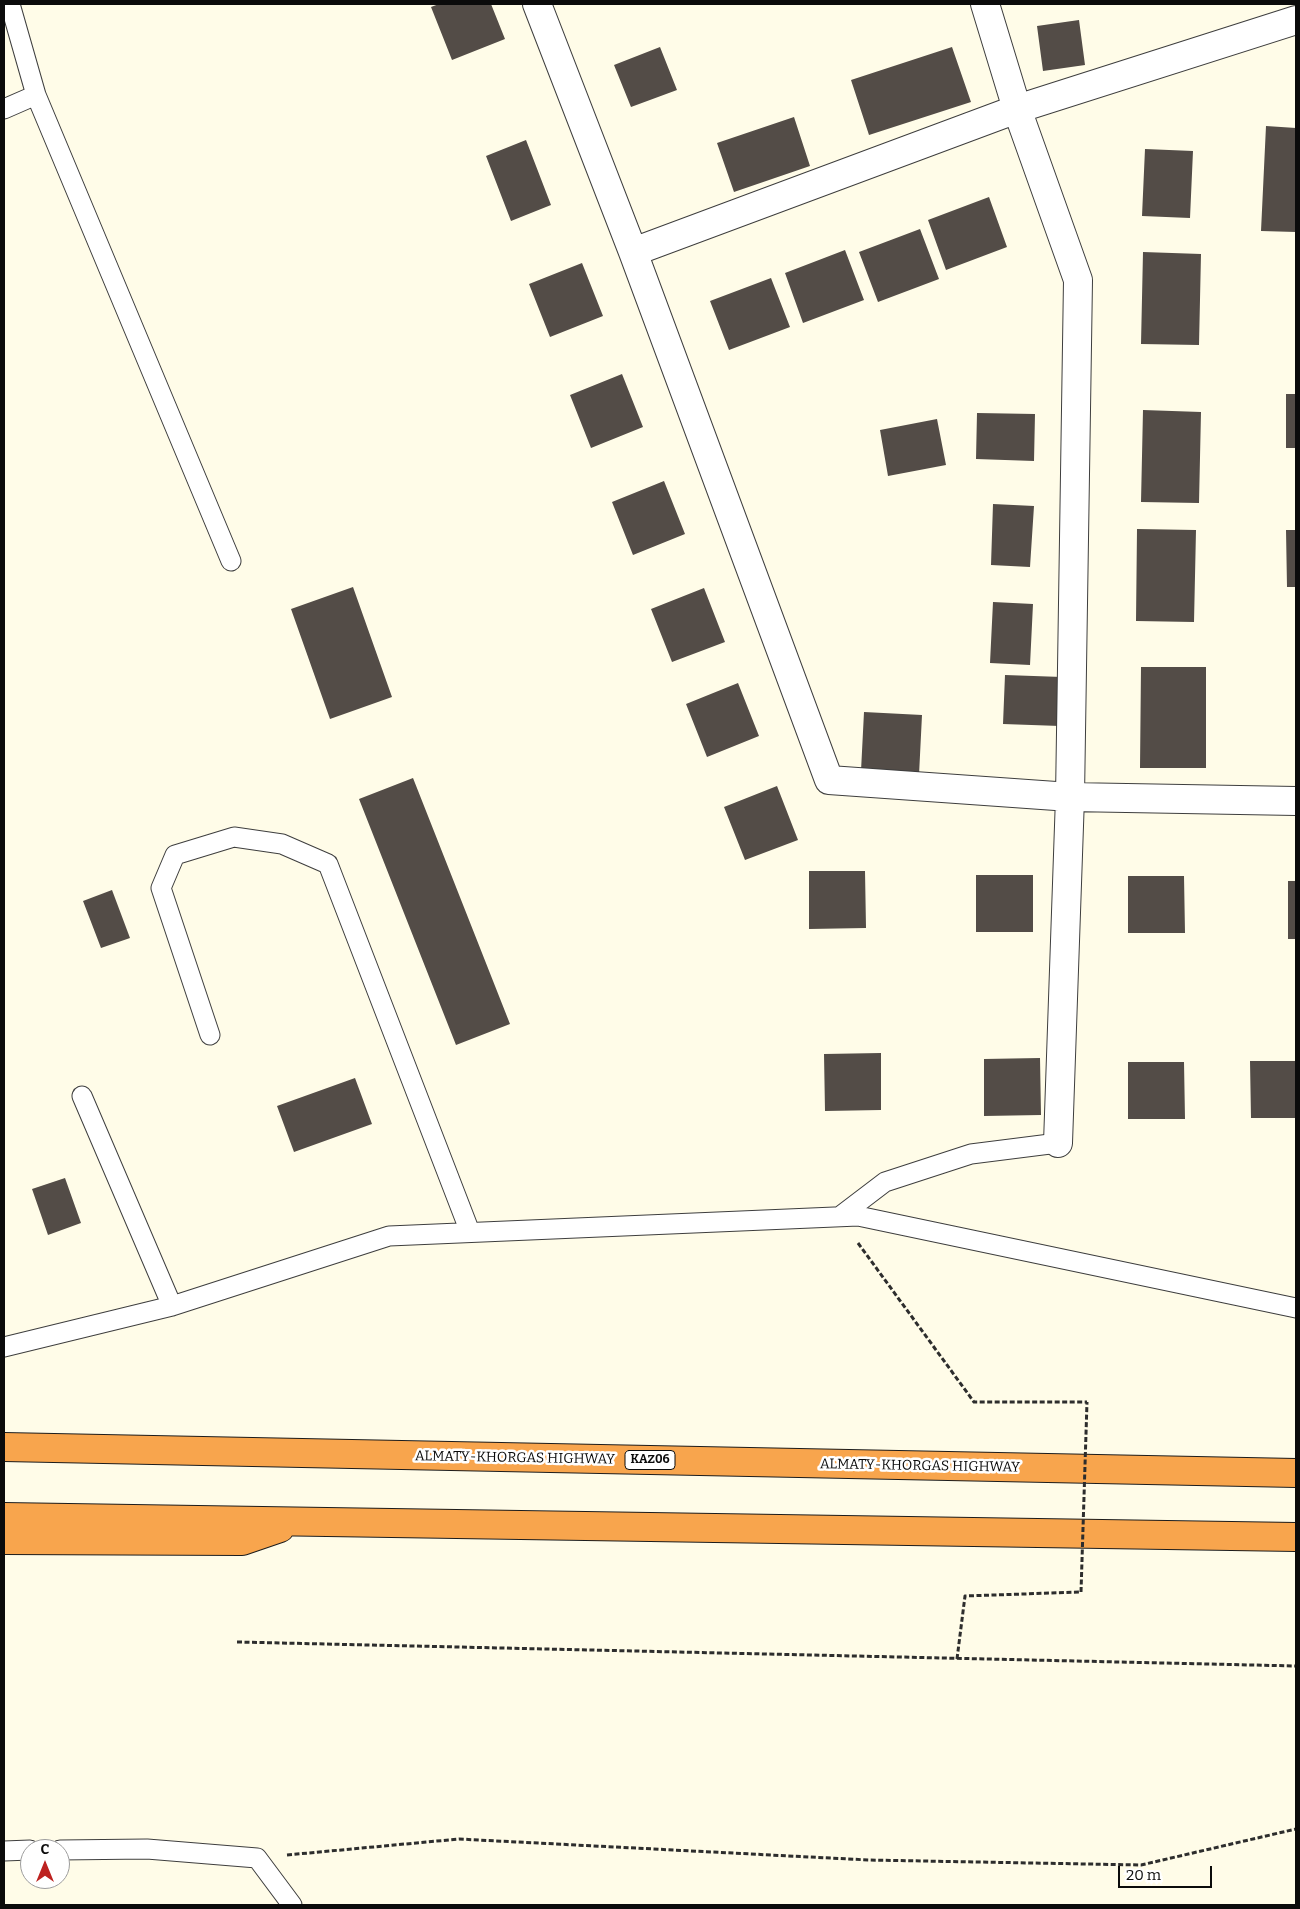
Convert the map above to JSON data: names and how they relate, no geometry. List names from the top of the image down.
{
  "streets": {
    "highway": ["ALMATY-KHORGAS HIGHWAY", "KAZ06"]
  },
  "scale_bar": "20 m",
  "north": "top"
}
